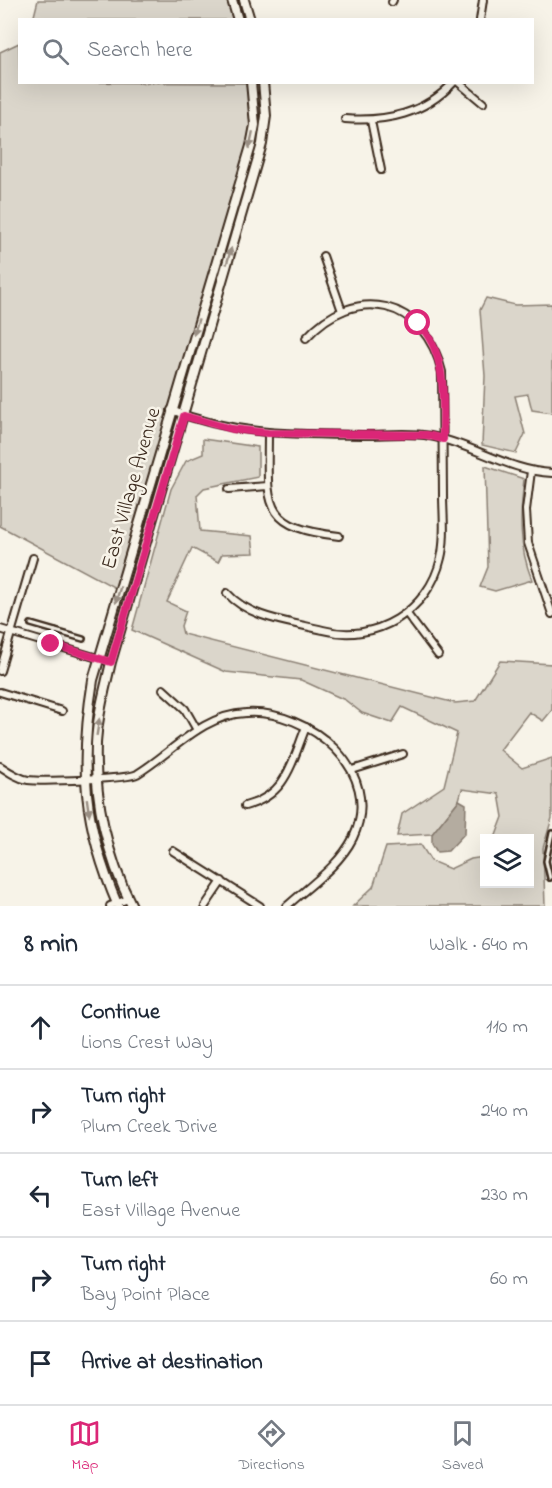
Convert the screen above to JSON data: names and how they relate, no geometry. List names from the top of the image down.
{
  "streets": {
    "street": ["East Village Avenue"]
  },
  "page": {
    "search": "Search here",
    "heading": ["8 min", "Walk · 640 m"],
    "list": [
      ["Continue", "Lions Crest Way", "110 m"],
      ["Turn right", "Plum Creek Drive", "240 m"],
      ["Turn left", "East Village Avenue", "230 m"],
      ["Turn right", "Bay Point Place", "60 m"],
      "Arrive at destination"
    ],
    "nav": ["Map", "Directions", "Saved"]
  }
}
